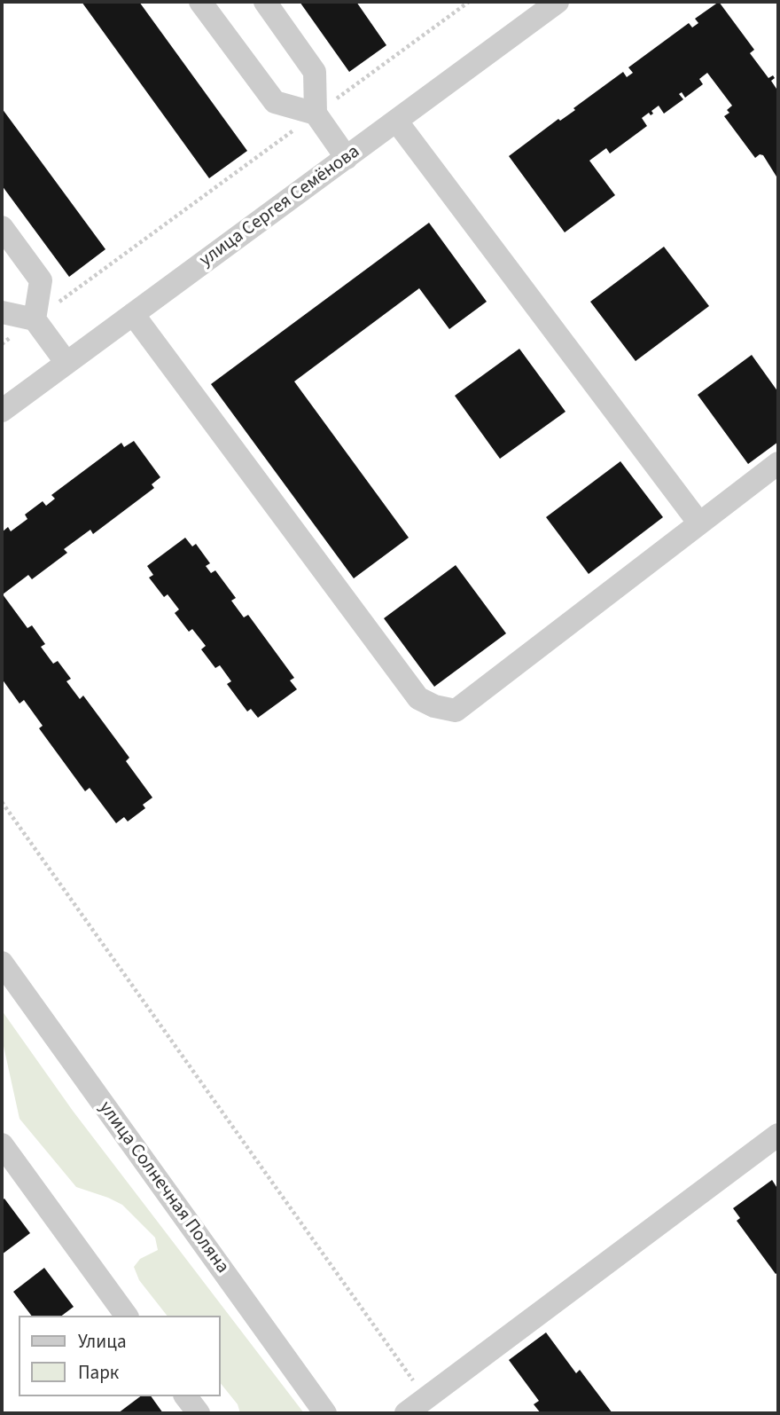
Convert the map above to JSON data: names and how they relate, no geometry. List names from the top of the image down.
{
  "streets": {
    "street": ["улица Сергея Семёнова", "улица Солнечная Поляна"]
  },
  "legend": ["Улица", "Парк"]
}
